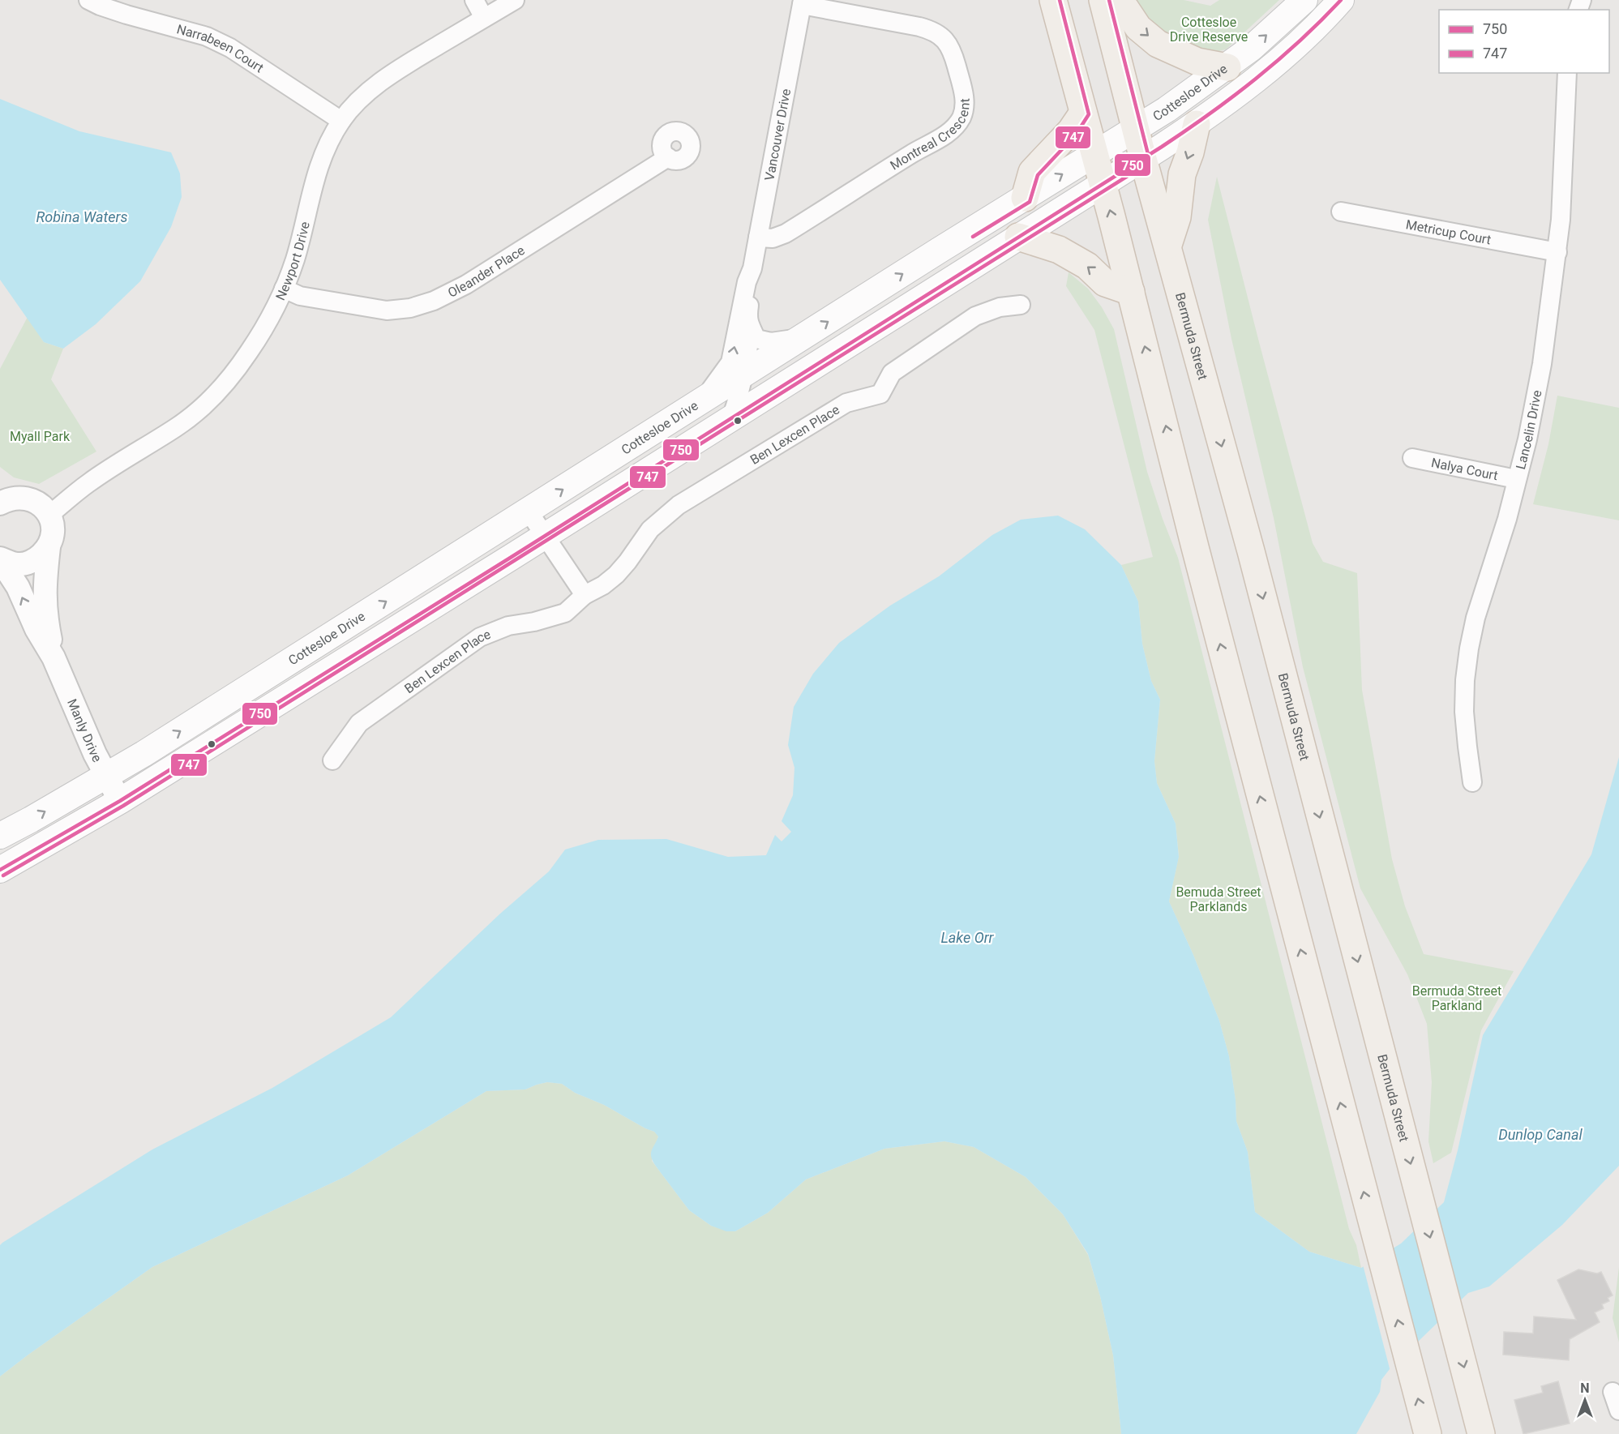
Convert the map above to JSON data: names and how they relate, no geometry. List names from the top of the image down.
{
  "streets": {
    "main road": ["Cottesloe Drive", "Bermuda Street"],
    "street": [
      "Narrabeen Court",
      "Montreal Crescent",
      "Vancouver Drive",
      "Metricup Court",
      "Newport Drive",
      "Oleander Place",
      "Lancelin Drive",
      "Ben Lexcen Place",
      "Nalya Court",
      "Manly Drive"
    ]
  },
  "crossings": [
    ["Narrabeen Court", "Newport Drive"],
    ["Cottesloe Drive", "Vancouver Drive"],
    ["Cottesloe Drive", "Bermuda Street"],
    ["Cottesloe Drive", "Manly Drive"],
    ["Montreal Crescent", "Vancouver Drive"],
    ["Metricup Court", "Lancelin Drive"],
    ["Newport Drive", "Oleander Place"],
    ["Newport Drive", "Manly Drive"],
    ["Lancelin Drive", "Nalya Court"]
  ],
  "water": ["Robina Waters", "Lake Orr", "Dunlop Canal"],
  "parks": [
    "Cottesloe Drive Reserve",
    "Myall Park",
    "Bemuda Street Parklands",
    "Bermuda Street Parkland"
  ],
  "lines": ["transit line 750", "transit line 747"],
  "legend": ["750", "747"],
  "north": "top"
}
